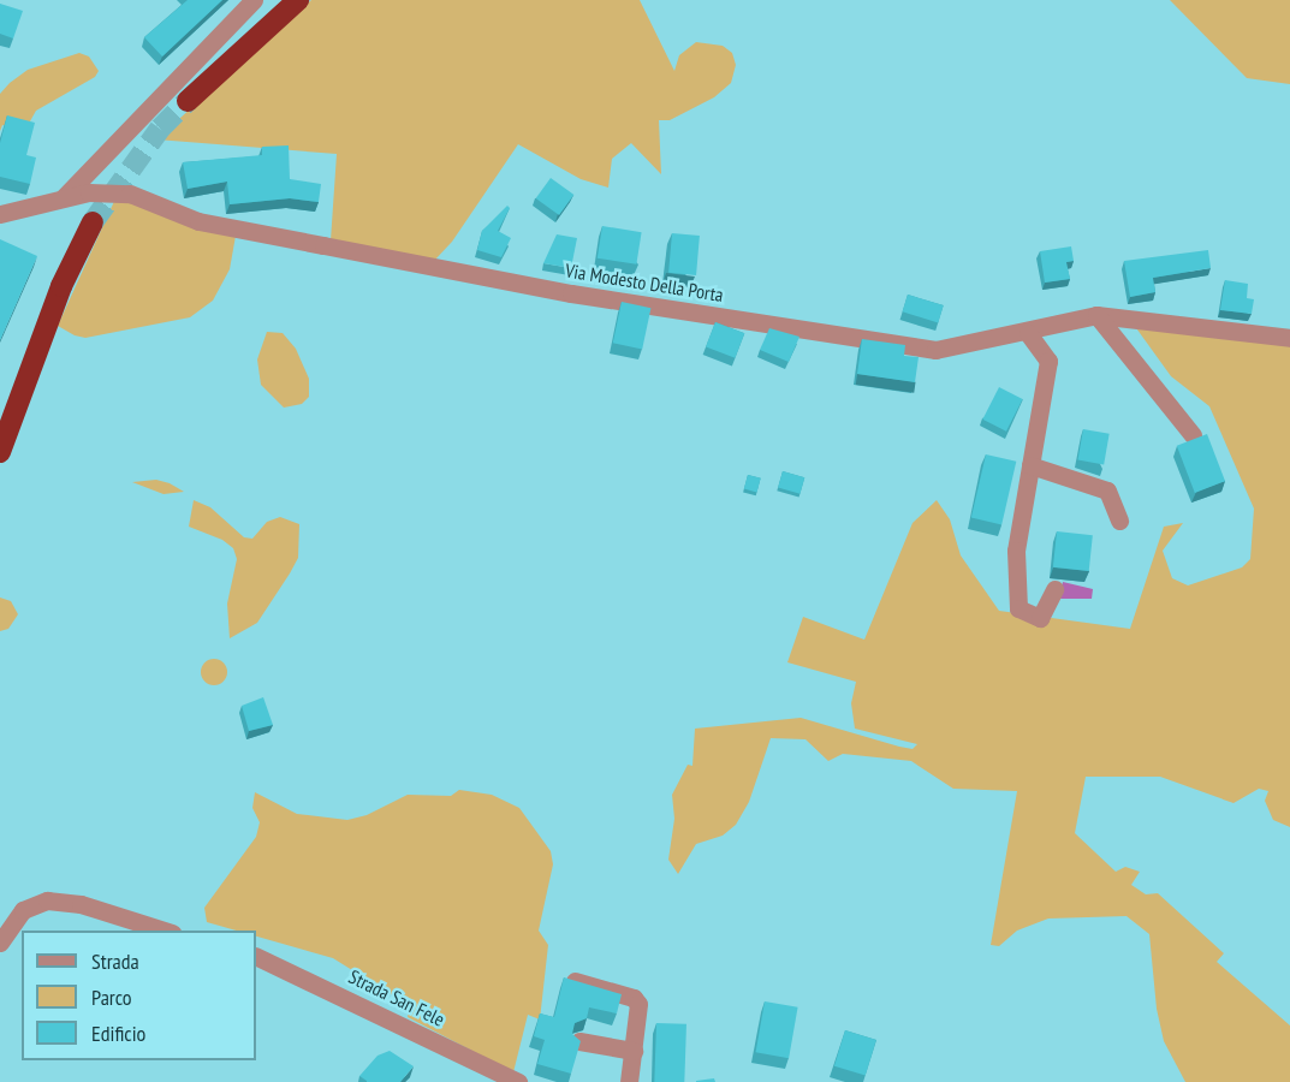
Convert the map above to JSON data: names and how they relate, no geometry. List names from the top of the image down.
{
  "streets": {
    "street": ["Via Modesto Della Porta", "Strada San Fele"]
  },
  "legend": ["Strada", "Parco", "Edificio"]
}
